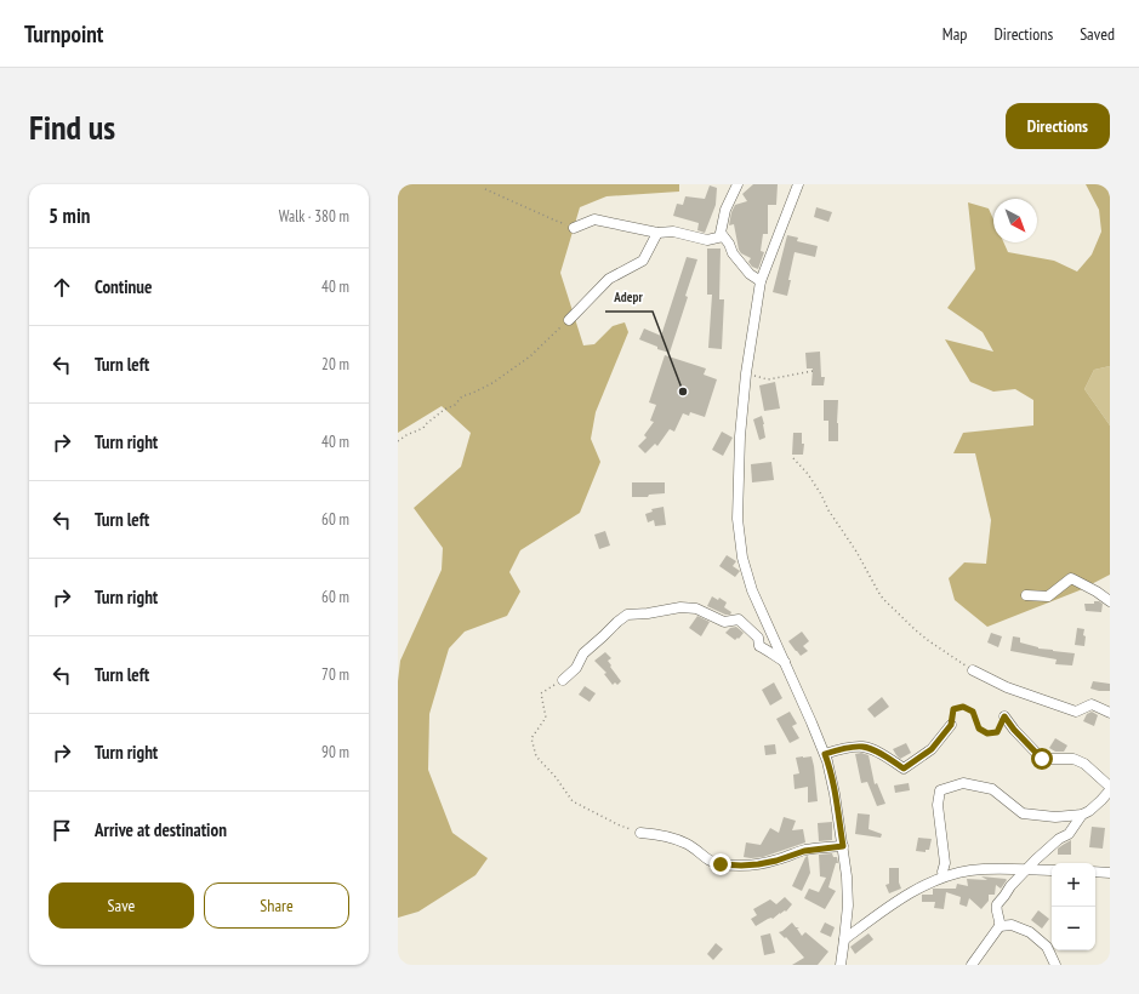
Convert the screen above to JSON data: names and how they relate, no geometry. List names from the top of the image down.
{
  "places": ["Adepr"],
  "north": "bottom right",
  "page": {
    "header": "Turnpoint",
    "nav": ["Map", "Directions", "Saved"],
    "buttons": [
      "Directions",
      ["Save", "Share"]
    ],
    "title": "Find us",
    "heading": ["5 min", "Walk · 380 m"],
    "list": [
      ["Continue", "40 m"],
      ["Turn left", "20 m"],
      ["Turn right", "40 m"],
      ["Turn left", "60 m"],
      ["Turn right", "60 m"],
      ["Turn left", "70 m"],
      ["Turn right", "90 m"],
      "Arrive at destination"
    ],
    "map_buttons": ["+", "−"]
  }
}
